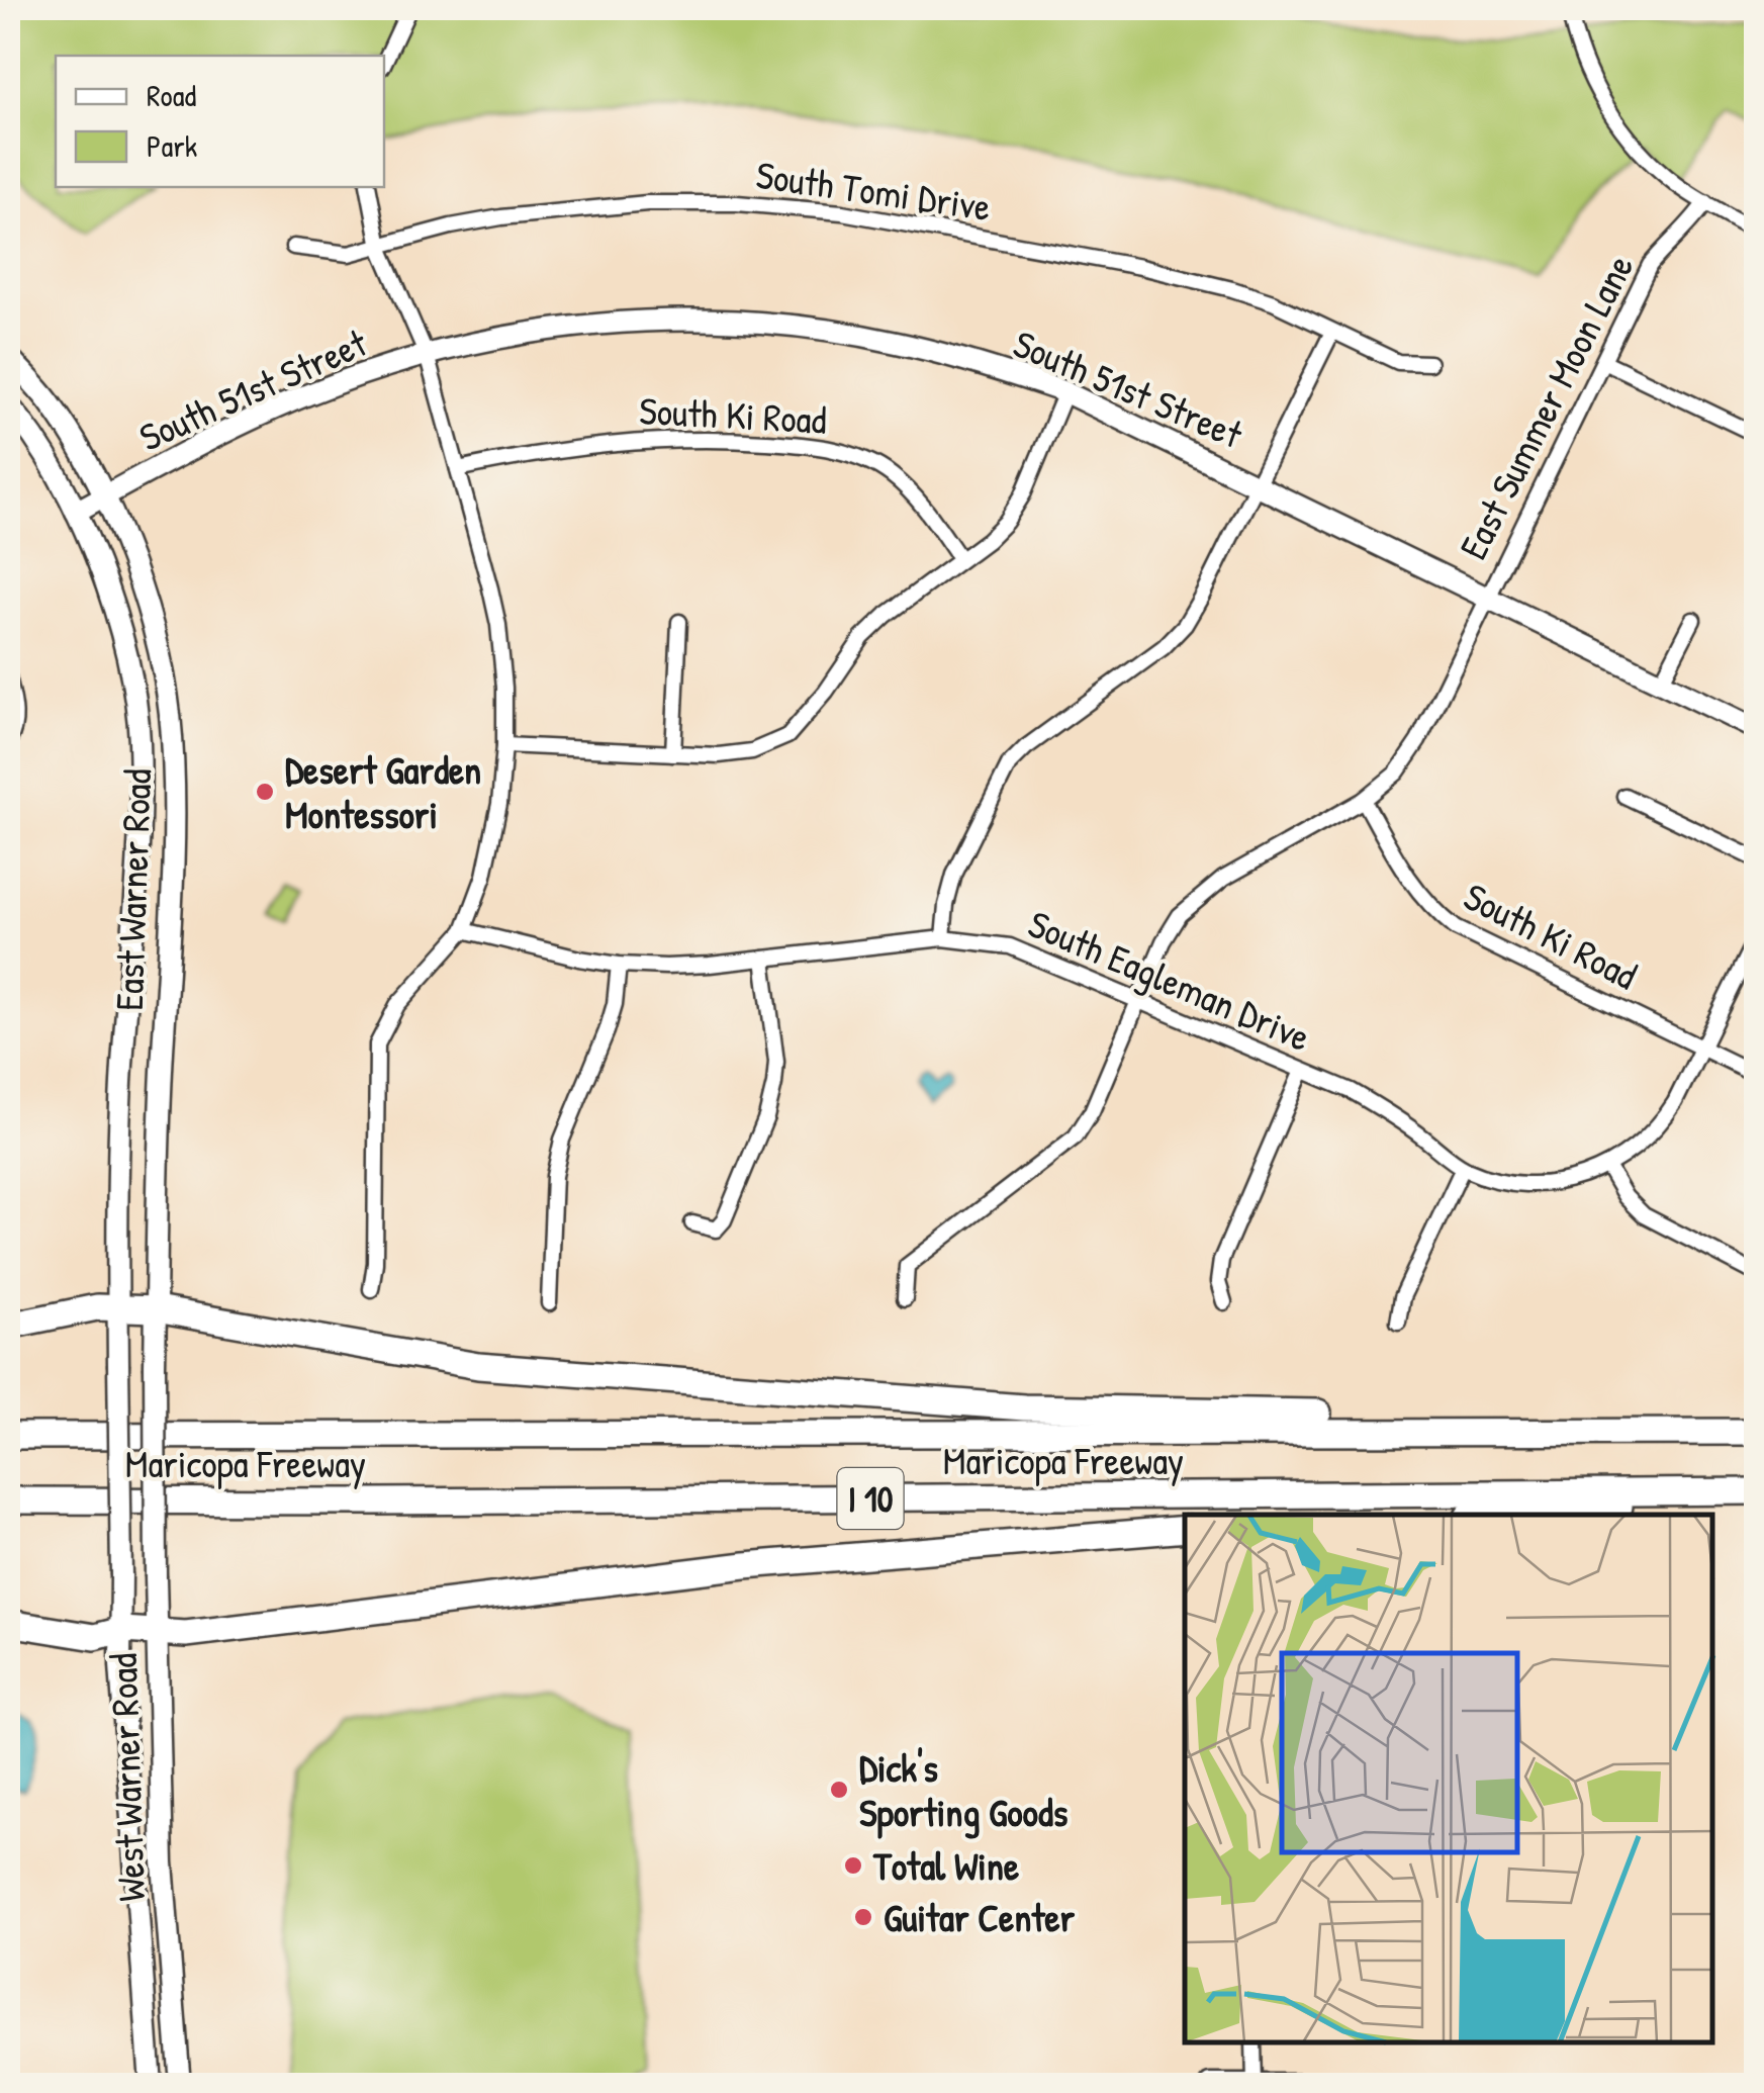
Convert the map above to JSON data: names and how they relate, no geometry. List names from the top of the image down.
{
  "streets": {
    "highway": ["Maricopa Freeway", "I 10"],
    "main road": ["South 51st Street", "East Warner Road", "West Warner Road"],
    "street": [
      "South Tomi Drive",
      "East Summer Moon Lane",
      "South Ki Road",
      "South Eagleman Drive"
    ]
  },
  "crossings": [
    ["South 51st Street", "East Summer Moon Lane"],
    ["South 51st Street", "East Warner Road"],
    ["East Summer Moon Lane", "South Ki Road"],
    ["East Summer Moon Lane", "South Eagleman Drive"],
    ["South Ki Road", "South Eagleman Drive"],
    ["East Warner Road", "West Warner Road"]
  ],
  "places": [
    "Desert Garden Montessori",
    "Dick's Sporting Goods",
    "Total Wine",
    "Guitar Center"
  ],
  "legend": ["Road", "Park"]
}
